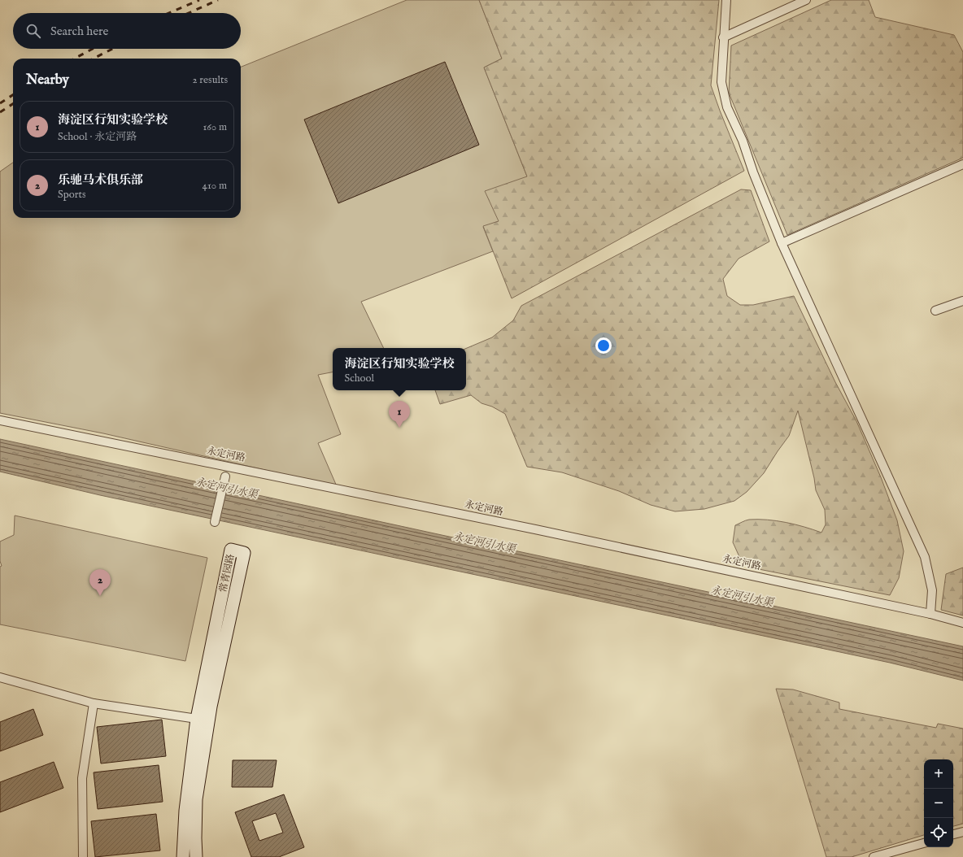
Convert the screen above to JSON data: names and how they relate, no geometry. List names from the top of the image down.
{
  "streets": {
    "street": ["永定河路", "常青园路"]
  },
  "water": ["永定河引水渠"],
  "page": {
    "search": "Search here",
    "heading": ["Nearby", "2 results"],
    "list": [
      {
        "mark": "1",
        "name": "海淀区行知实验学校",
        "note": "School · 永定河路",
        "value": "160 m"
      },
      {
        "mark": "2",
        "name": "乐驰马术俱乐部",
        "note": "Sports",
        "value": "410 m"
      }
    ],
    "popup": ["海淀区行知实验学校", "School"],
    "pins": ["1", "2"],
    "map_buttons": ["+", "−"]
  }
}
